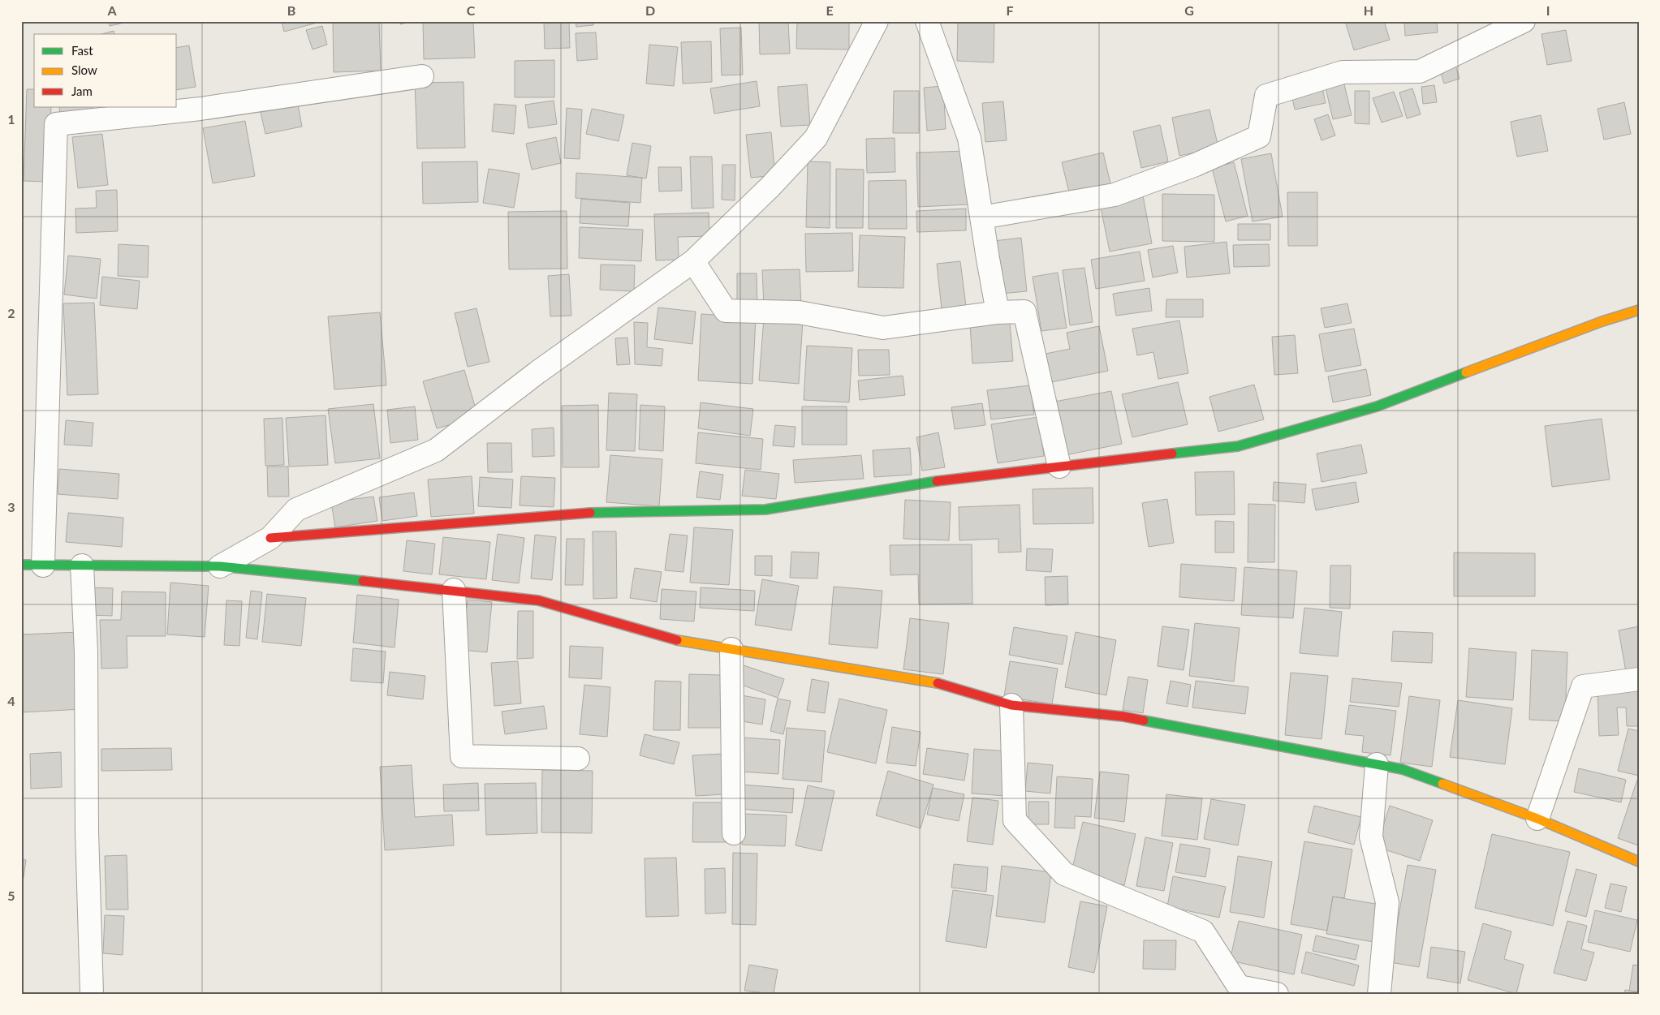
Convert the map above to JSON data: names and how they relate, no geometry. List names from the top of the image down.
{
  "legend": ["Fast", "Slow", "Jam"],
  "grid": {
    "columns": [
      "A",
      "B",
      "C",
      "D",
      "E",
      "F",
      "G",
      "H",
      "I"
    ],
    "rows": [
      "1",
      "2",
      "3",
      "4",
      "5"
    ]
  }
}
